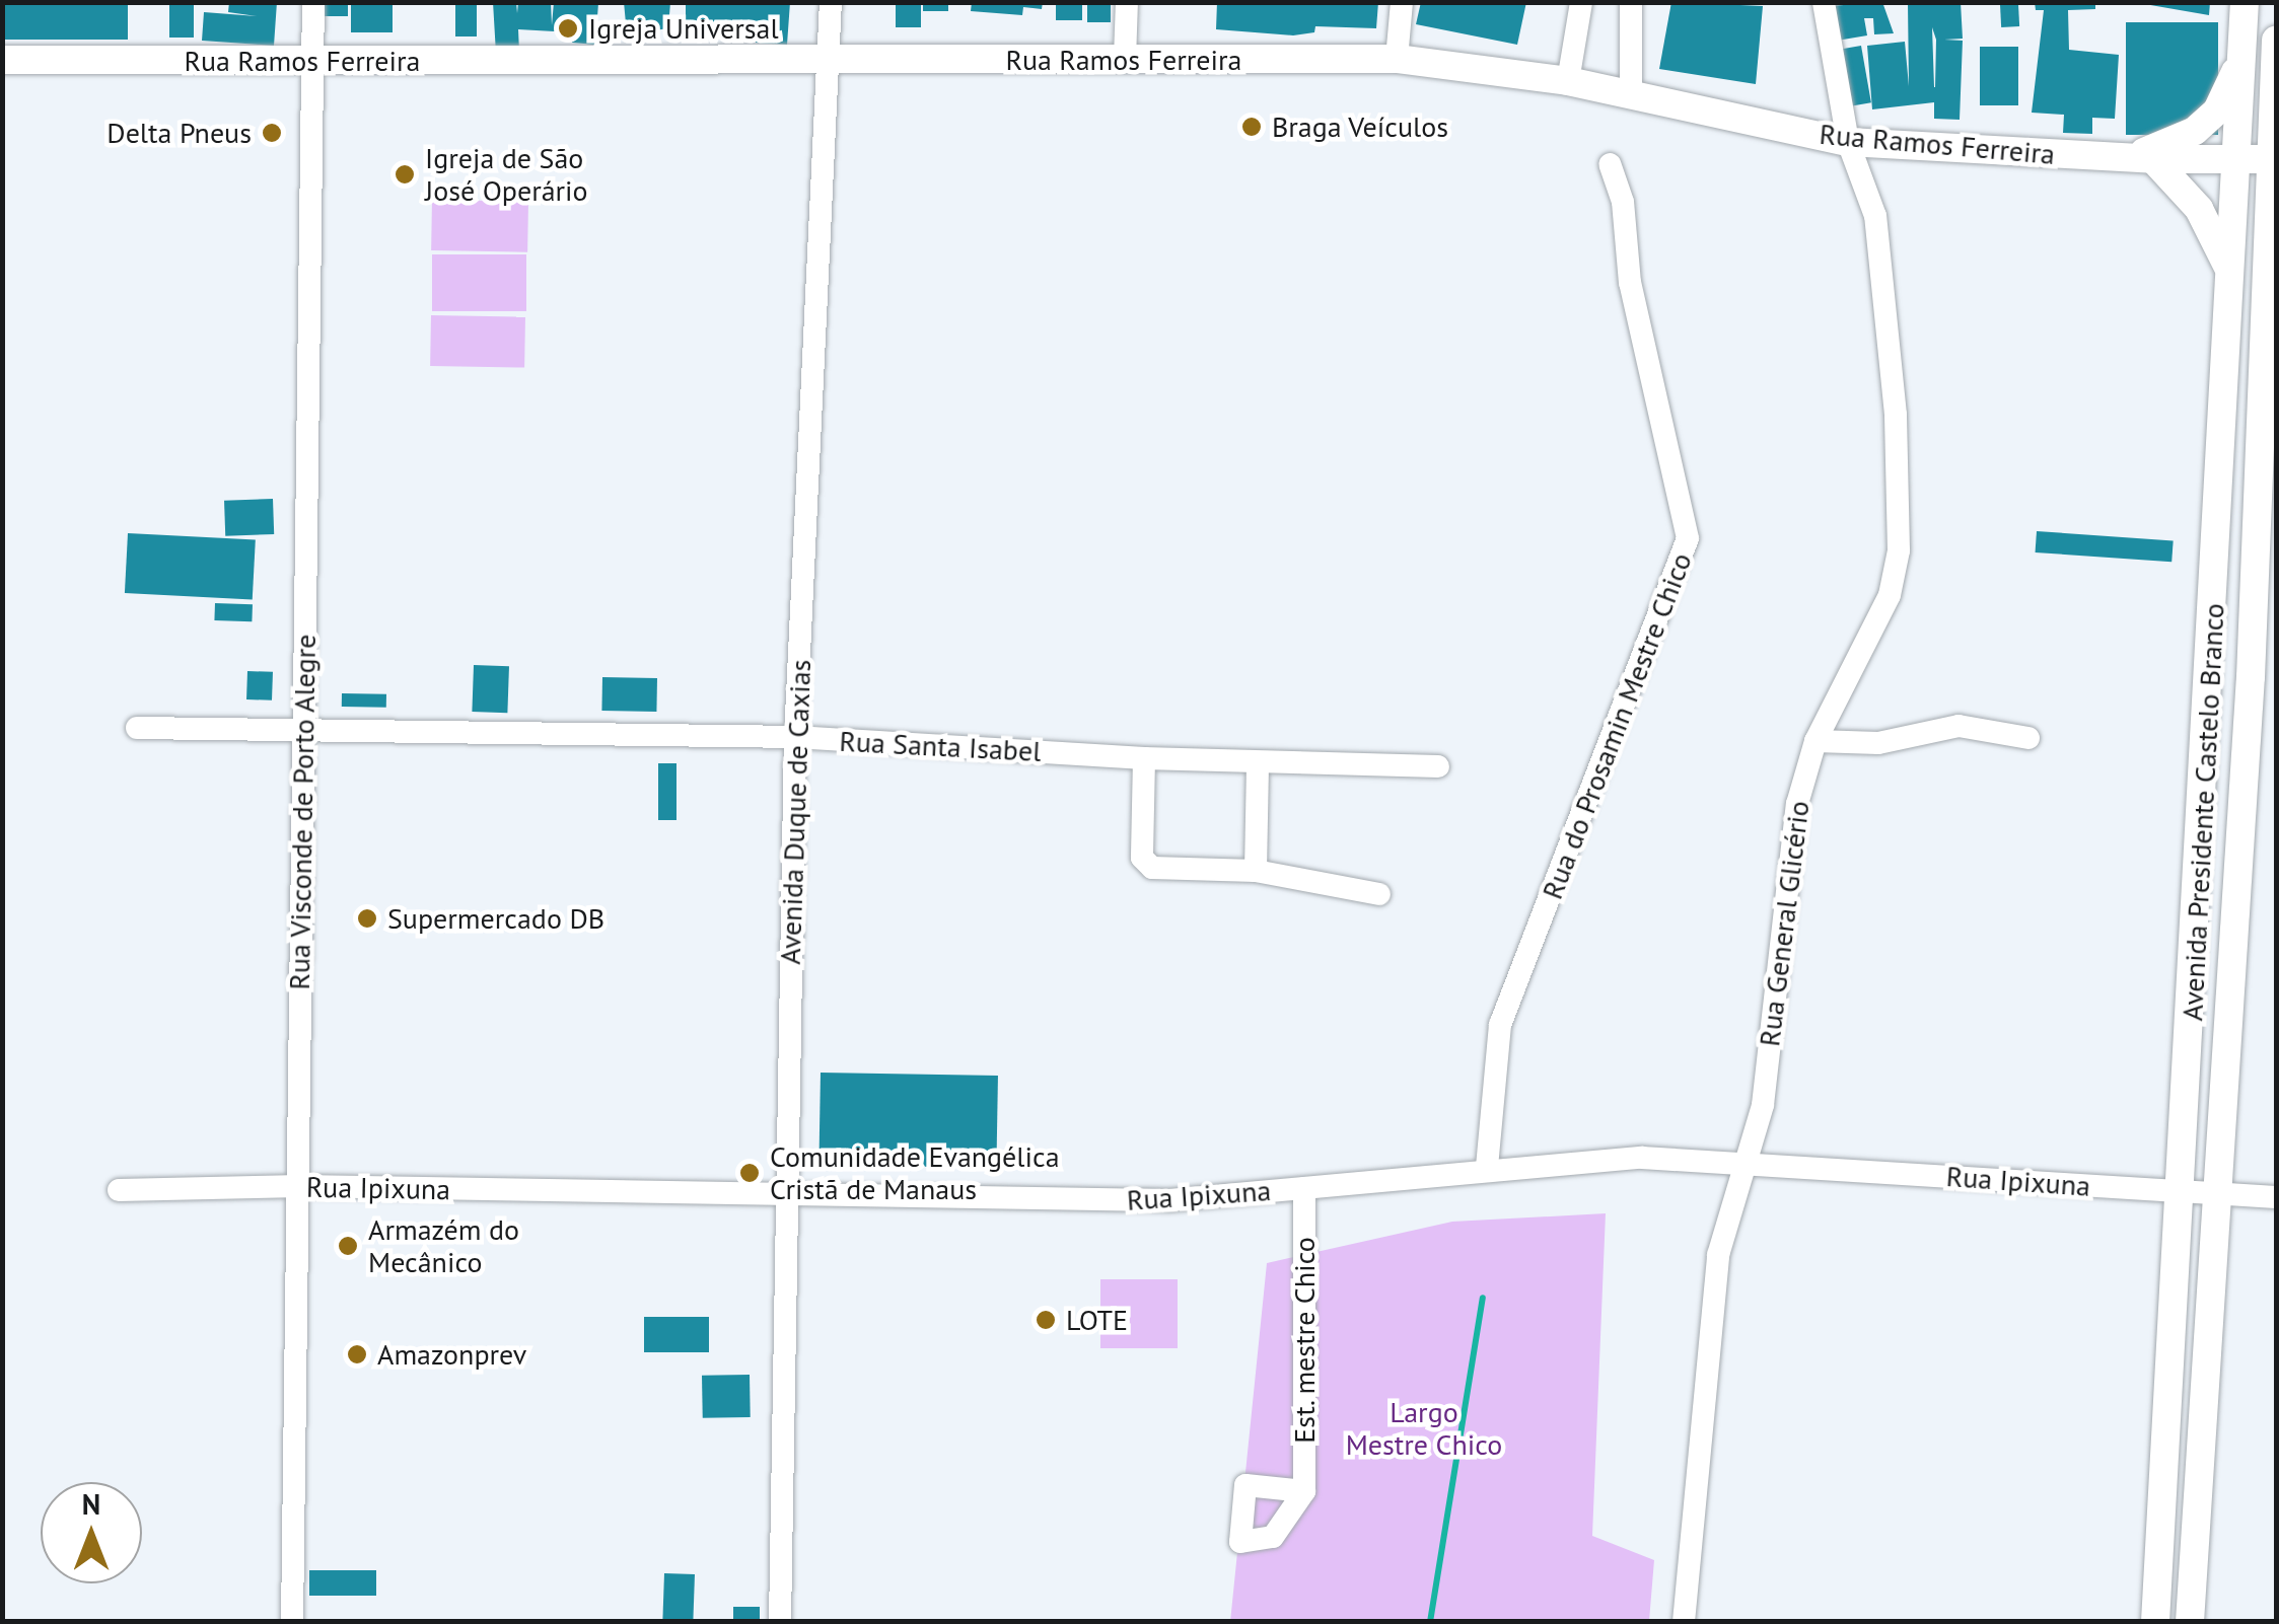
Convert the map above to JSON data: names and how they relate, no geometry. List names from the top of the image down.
{
  "streets": {
    "main road": ["Rua Ramos Ferreira", "Avenida Presidente Castelo Branco"],
    "street": [
      "Rua do Prosamin Mestre Chico",
      "Rua Santa Isabel",
      "Rua Visconde de Porto Alegre",
      "Avenida Duque de Caxias",
      "Rua General Glicério",
      "Rua Ipixuna",
      "Est. mestre Chico"
    ]
  },
  "crossings": [
    ["Rua Ramos Ferreira", "Rua Visconde de Porto Alegre"],
    ["Rua Ramos Ferreira", "Avenida Duque de Caxias"],
    ["Rua Ramos Ferreira", "Avenida Presidente Castelo Branco"],
    ["Rua Ramos Ferreira", "Rua General Glicério"],
    ["Rua do Prosamin Mestre Chico", "Rua Ipixuna"],
    ["Rua Santa Isabel", "Rua Visconde de Porto Alegre"],
    ["Rua Santa Isabel", "Avenida Duque de Caxias"],
    ["Rua Visconde de Porto Alegre", "Rua Ipixuna"],
    ["Avenida Duque de Caxias", "Rua Ipixuna"],
    ["Avenida Presidente Castelo Branco", "Rua Ipixuna"],
    ["Rua General Glicério", "Rua Ipixuna"],
    ["Rua Ipixuna", "Est. mestre Chico"]
  ],
  "parks": ["Largo Mestre Chico"],
  "places": [
    "Igreja Universal",
    "Braga Veículos",
    "Delta Pneus",
    "Igreja de São José Operário",
    "Supermercado DB",
    "Comunidade Evangélica Cristã de Manaus",
    "Armazém do Mecânico",
    "LOTE",
    "Amazonprev"
  ],
  "north": "top"
}
